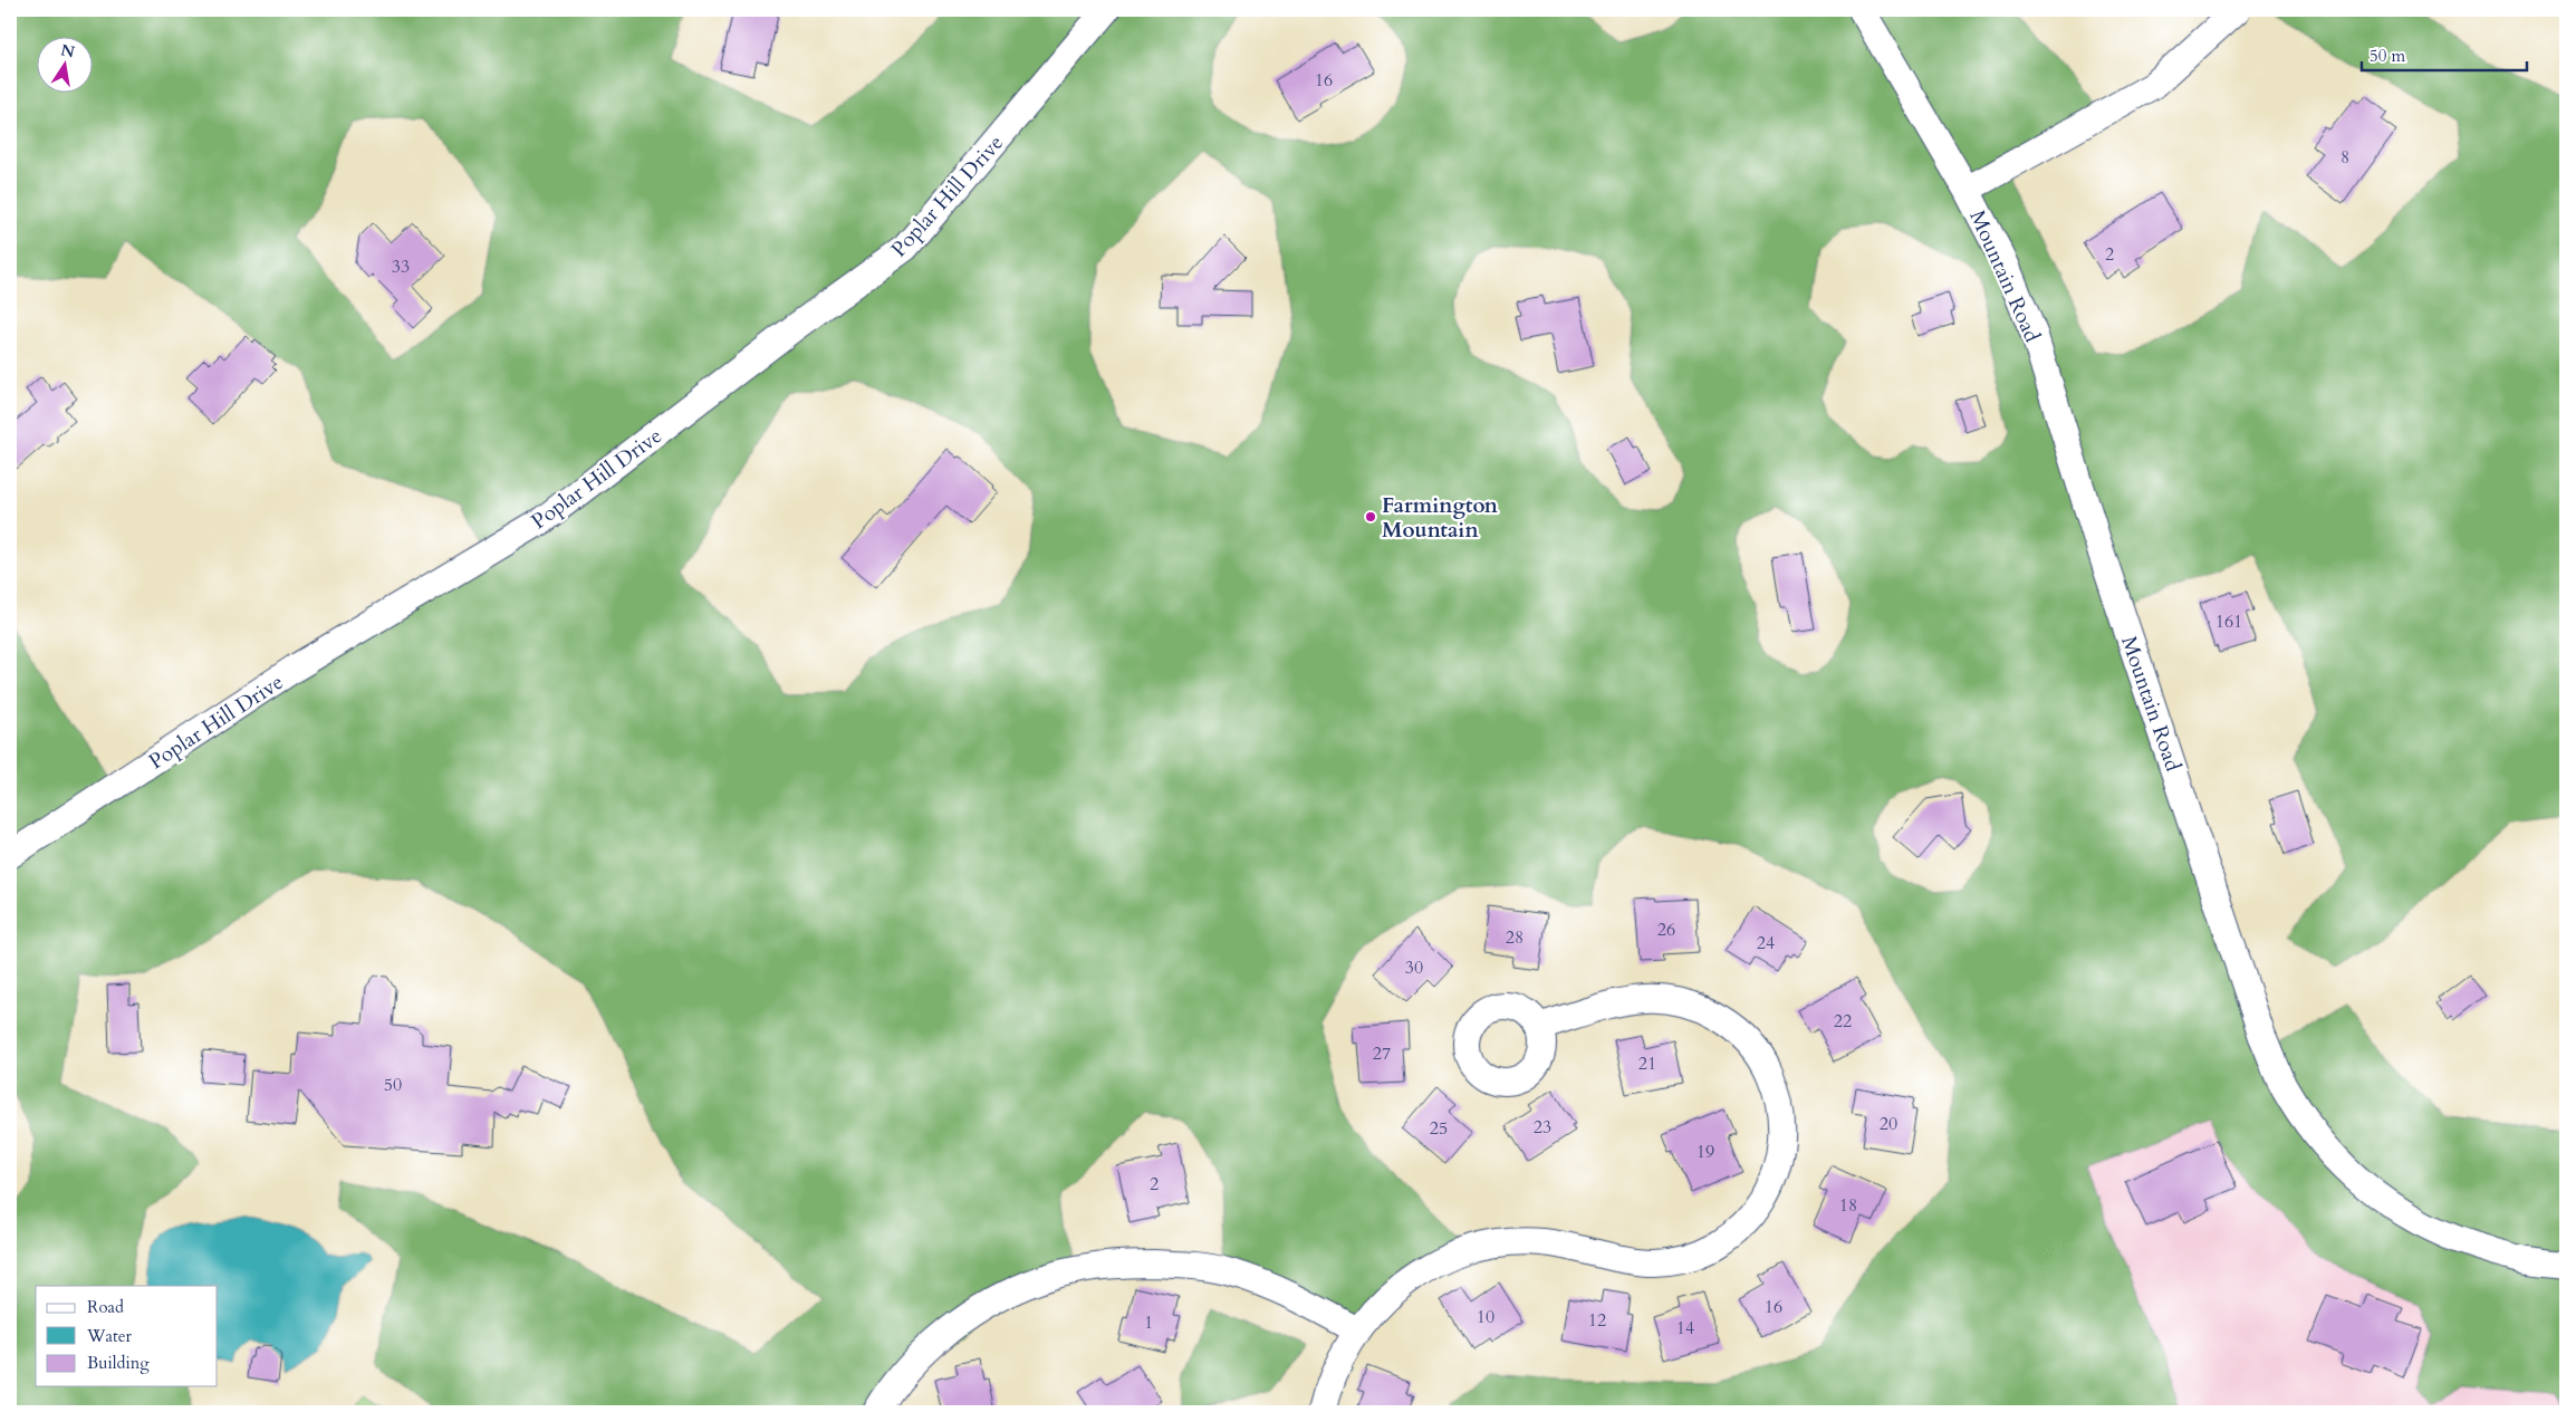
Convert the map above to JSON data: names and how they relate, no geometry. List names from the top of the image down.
{
  "streets": {
    "street": ["Poplar Hill Drive", "Mountain Road"]
  },
  "places": ["Farmington Mountain"],
  "house_numbers": [
    "16",
    "8",
    "2",
    "33",
    "161",
    "26",
    "28",
    "24",
    "30",
    "22",
    "27",
    "21",
    "50",
    "20",
    "23",
    "25",
    "19",
    "2",
    "18",
    "16",
    "10",
    "12",
    "1",
    "14"
  ],
  "legend": ["Road", "Water", "Building"],
  "scale_bar": "50 m",
  "north": "top"
}
